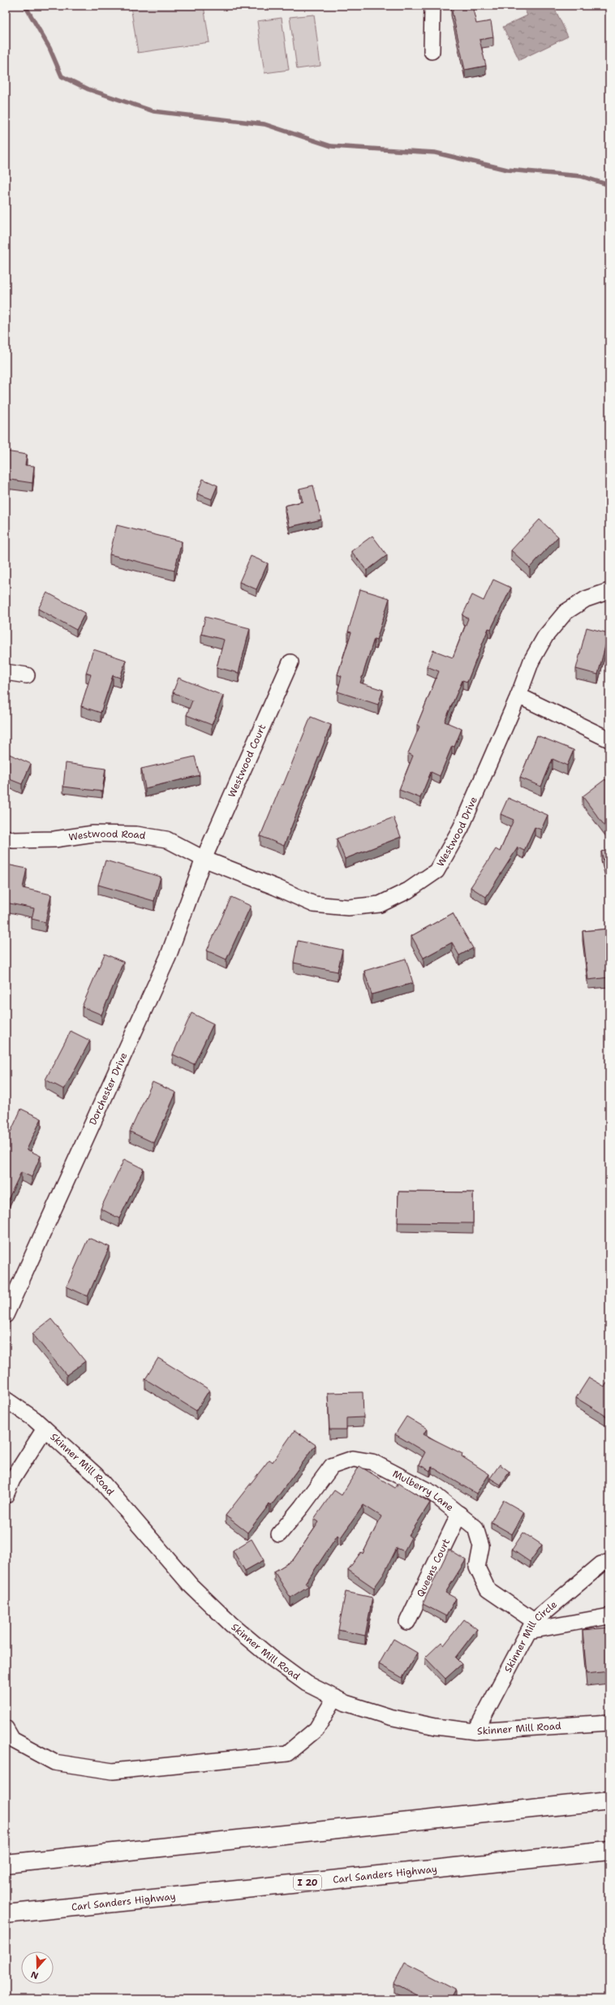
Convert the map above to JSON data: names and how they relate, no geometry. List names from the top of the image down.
{
  "streets": {
    "highway": ["Carl Sanders Highway", "I 20"],
    "street": [
      "Westwood Court",
      "Westwood Drive",
      "Westwood Road",
      "Dorchester Drive",
      "Skinner Mill Road",
      "Mulberry Lane",
      "Queens Court",
      "Skinner Mill Circle"
    ]
  },
  "crossings": [
    ["Westwood Court", "Westwood Drive"],
    ["Westwood Court", "Westwood Road"],
    ["Westwood Court", "Dorchester Drive"],
    ["Westwood Drive", "Westwood Road"],
    ["Westwood Drive", "Dorchester Drive"],
    ["Westwood Road", "Dorchester Drive"],
    ["Skinner Mill Road", "Skinner Mill Circle"],
    ["Mulberry Lane", "Queens Court"],
    ["Mulberry Lane", "Skinner Mill Circle"]
  ],
  "north": "bottom"
}
